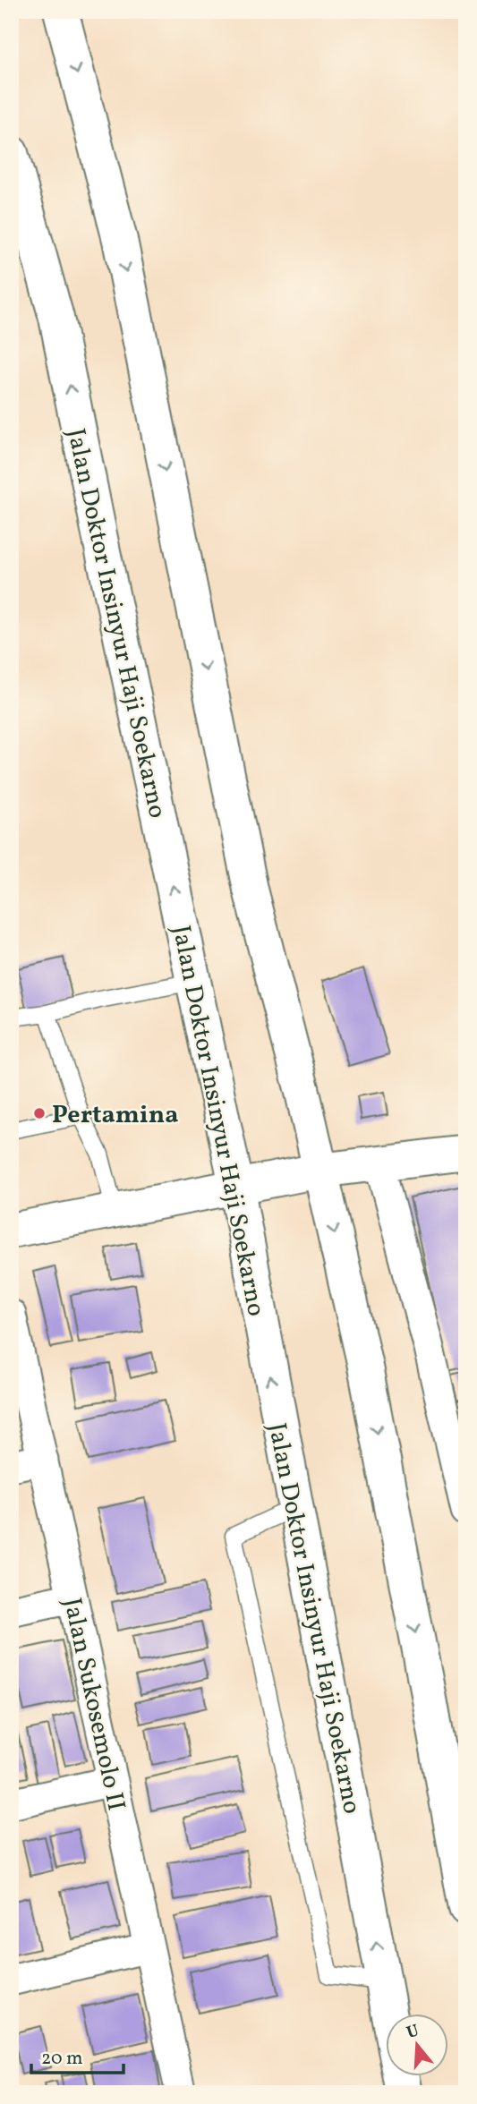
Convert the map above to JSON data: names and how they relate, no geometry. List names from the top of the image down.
{
  "streets": {
    "main road": ["Jalan Doktor Insinyur Haji Soekarno"],
    "street": ["Jalan Sukosemolo II"]
  },
  "places": ["Pertamina"],
  "scale_bar": "20 m",
  "north": "top"
}
